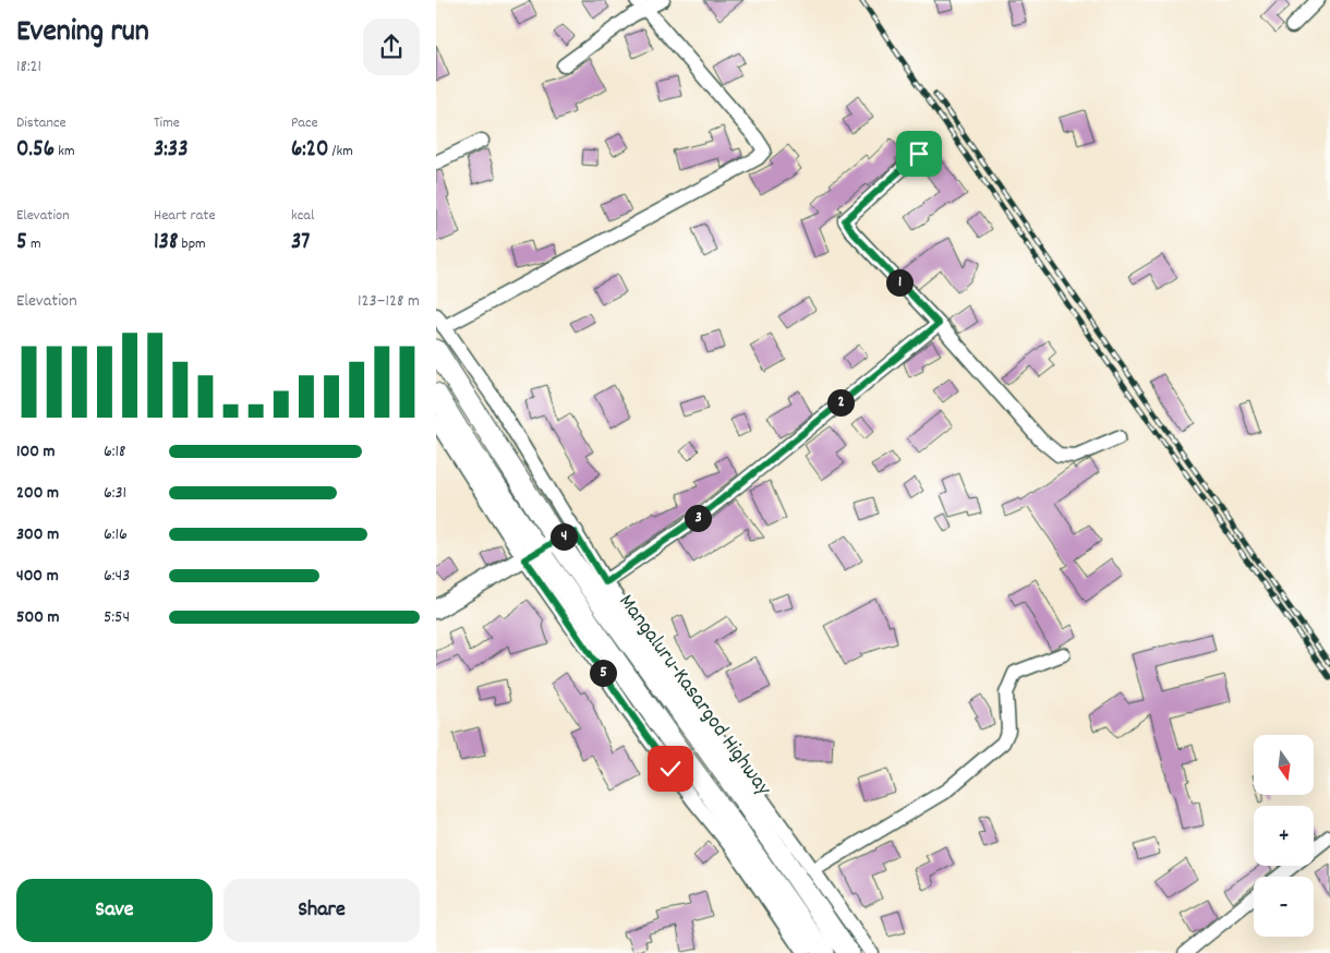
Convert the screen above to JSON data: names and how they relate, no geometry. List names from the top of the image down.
{
  "streets": {
    "highway": ["Mangaluru-Kasargod Highway"]
  },
  "north": "bottom",
  "page": {
    "heading": ["Evening run", "18:21"],
    "stats": [
      ["Distance", "0.56 km"],
      ["Time", "3:33"],
      ["Pace", "6:20 /km"],
      ["Elevation", "5 m"],
      ["Heart rate", "138 bpm"],
      ["kcal", "37"]
    ],
    "pins": [
      "1",
      "2",
      "3",
      "4",
      "5"
    ],
    "chart": ["Elevation", "123–128 m"],
    "list": [
      {
        "name": "100 m",
        "note": "6:18"
      },
      {
        "name": "200 m",
        "note": "6:31"
      },
      {
        "name": "300 m",
        "note": "6:16"
      },
      {
        "name": "400 m",
        "note": "6:43"
      },
      {
        "name": "500 m",
        "note": "5:54"
      }
    ],
    "map_buttons": ["+", "−"],
    "buttons": ["Save", "Share"]
  }
}
